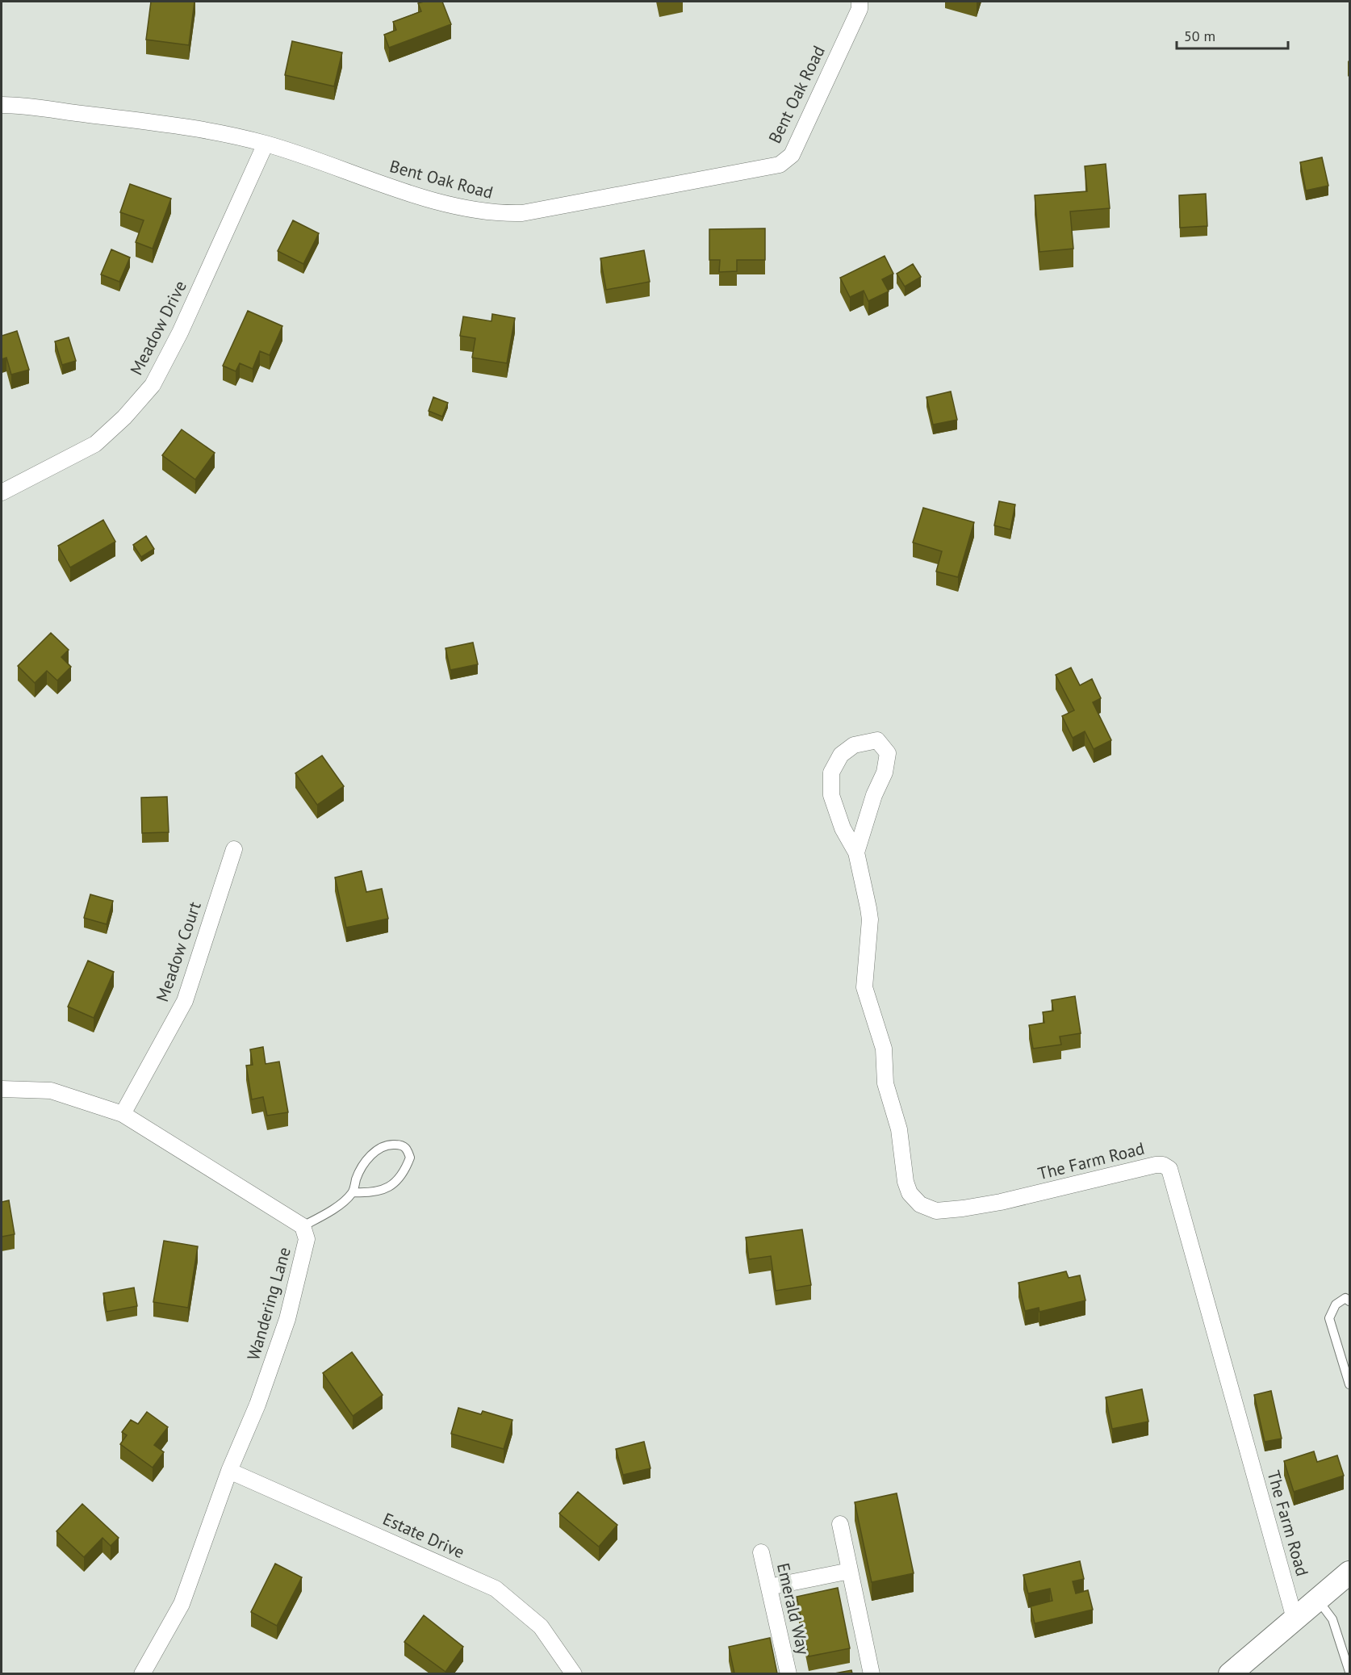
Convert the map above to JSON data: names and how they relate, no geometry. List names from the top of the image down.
{
  "streets": {
    "street": [
      "Bent Oak Road",
      "Meadow Drive",
      "Meadow Court",
      "The Farm Road",
      "Wandering Lane",
      "Estate Drive",
      "Emerald Way"
    ]
  },
  "crossings": [
    ["Bent Oak Road", "Meadow Drive"],
    ["Meadow Court", "Wandering Lane"],
    ["Wandering Lane", "Estate Drive"]
  ],
  "scale_bar": "50 m"
}
